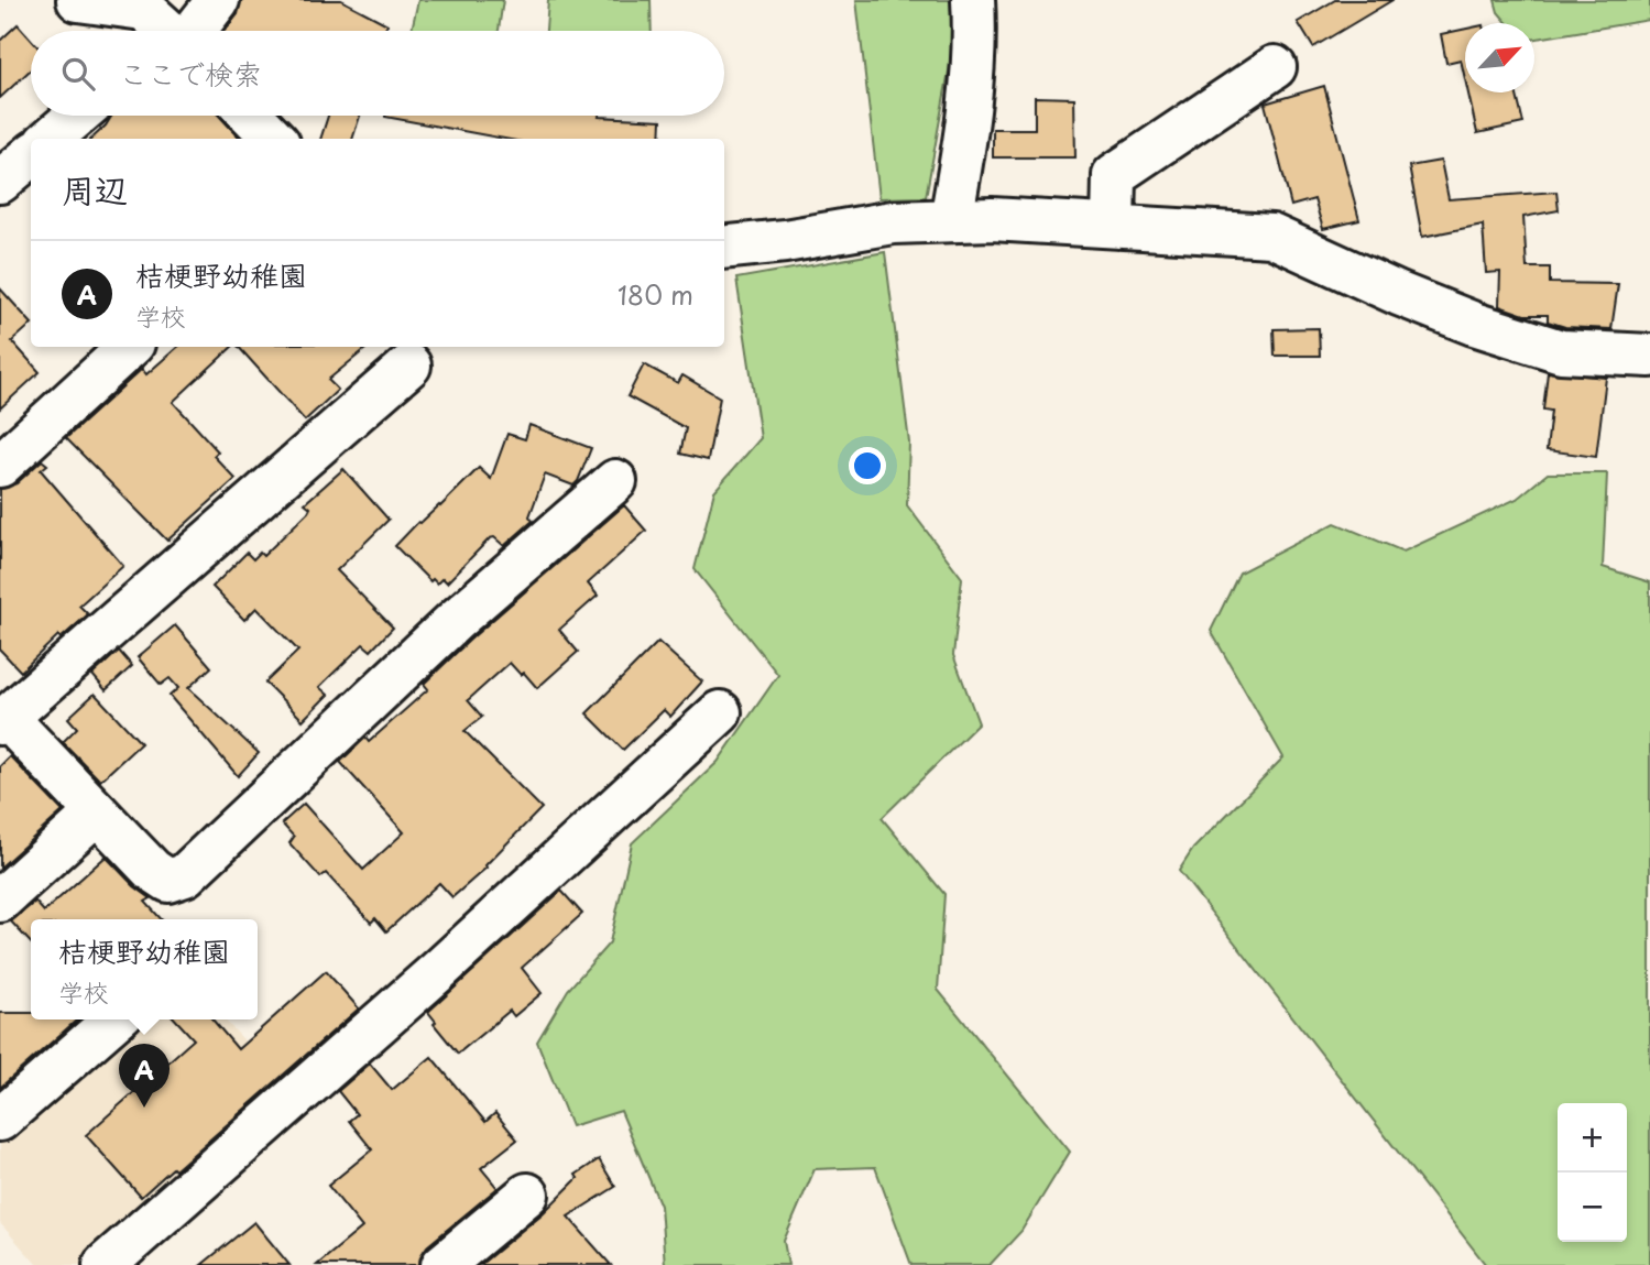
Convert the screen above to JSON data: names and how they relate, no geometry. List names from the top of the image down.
{
  "north": "top right",
  "page": {
    "search": "ここで検索",
    "heading": "周辺",
    "list": [
      {
        "mark": "A",
        "name": "桔梗野幼稚園",
        "note": "学校",
        "value": "180 m"
      }
    ],
    "popup": ["桔梗野幼稚園", "学校"],
    "pins": "A",
    "map_buttons": ["+", "−"]
  }
}
